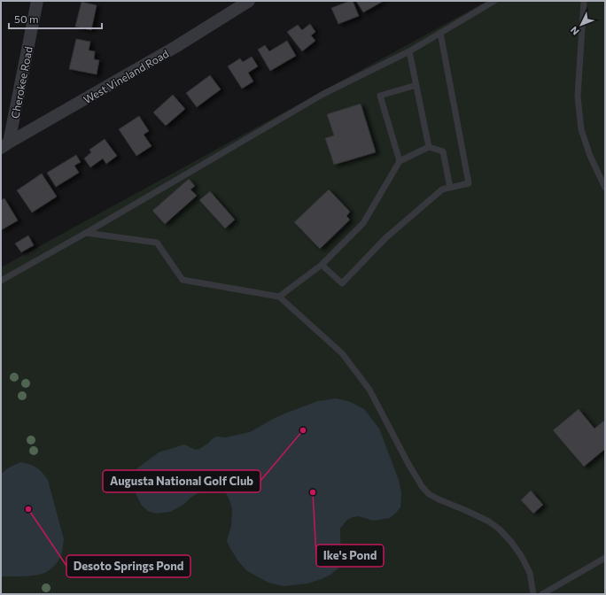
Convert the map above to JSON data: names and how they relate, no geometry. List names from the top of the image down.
{
  "streets": {
    "street": ["West Vineland Road", "Cherokee Road"]
  },
  "crossings": [
    ["West Vineland Road", "Cherokee Road"]
  ],
  "places": ["Augusta National Golf Club", "Ike's Pond", "Desoto Springs Pond"],
  "scale_bar": "50 m",
  "north": "bottom left"
}
